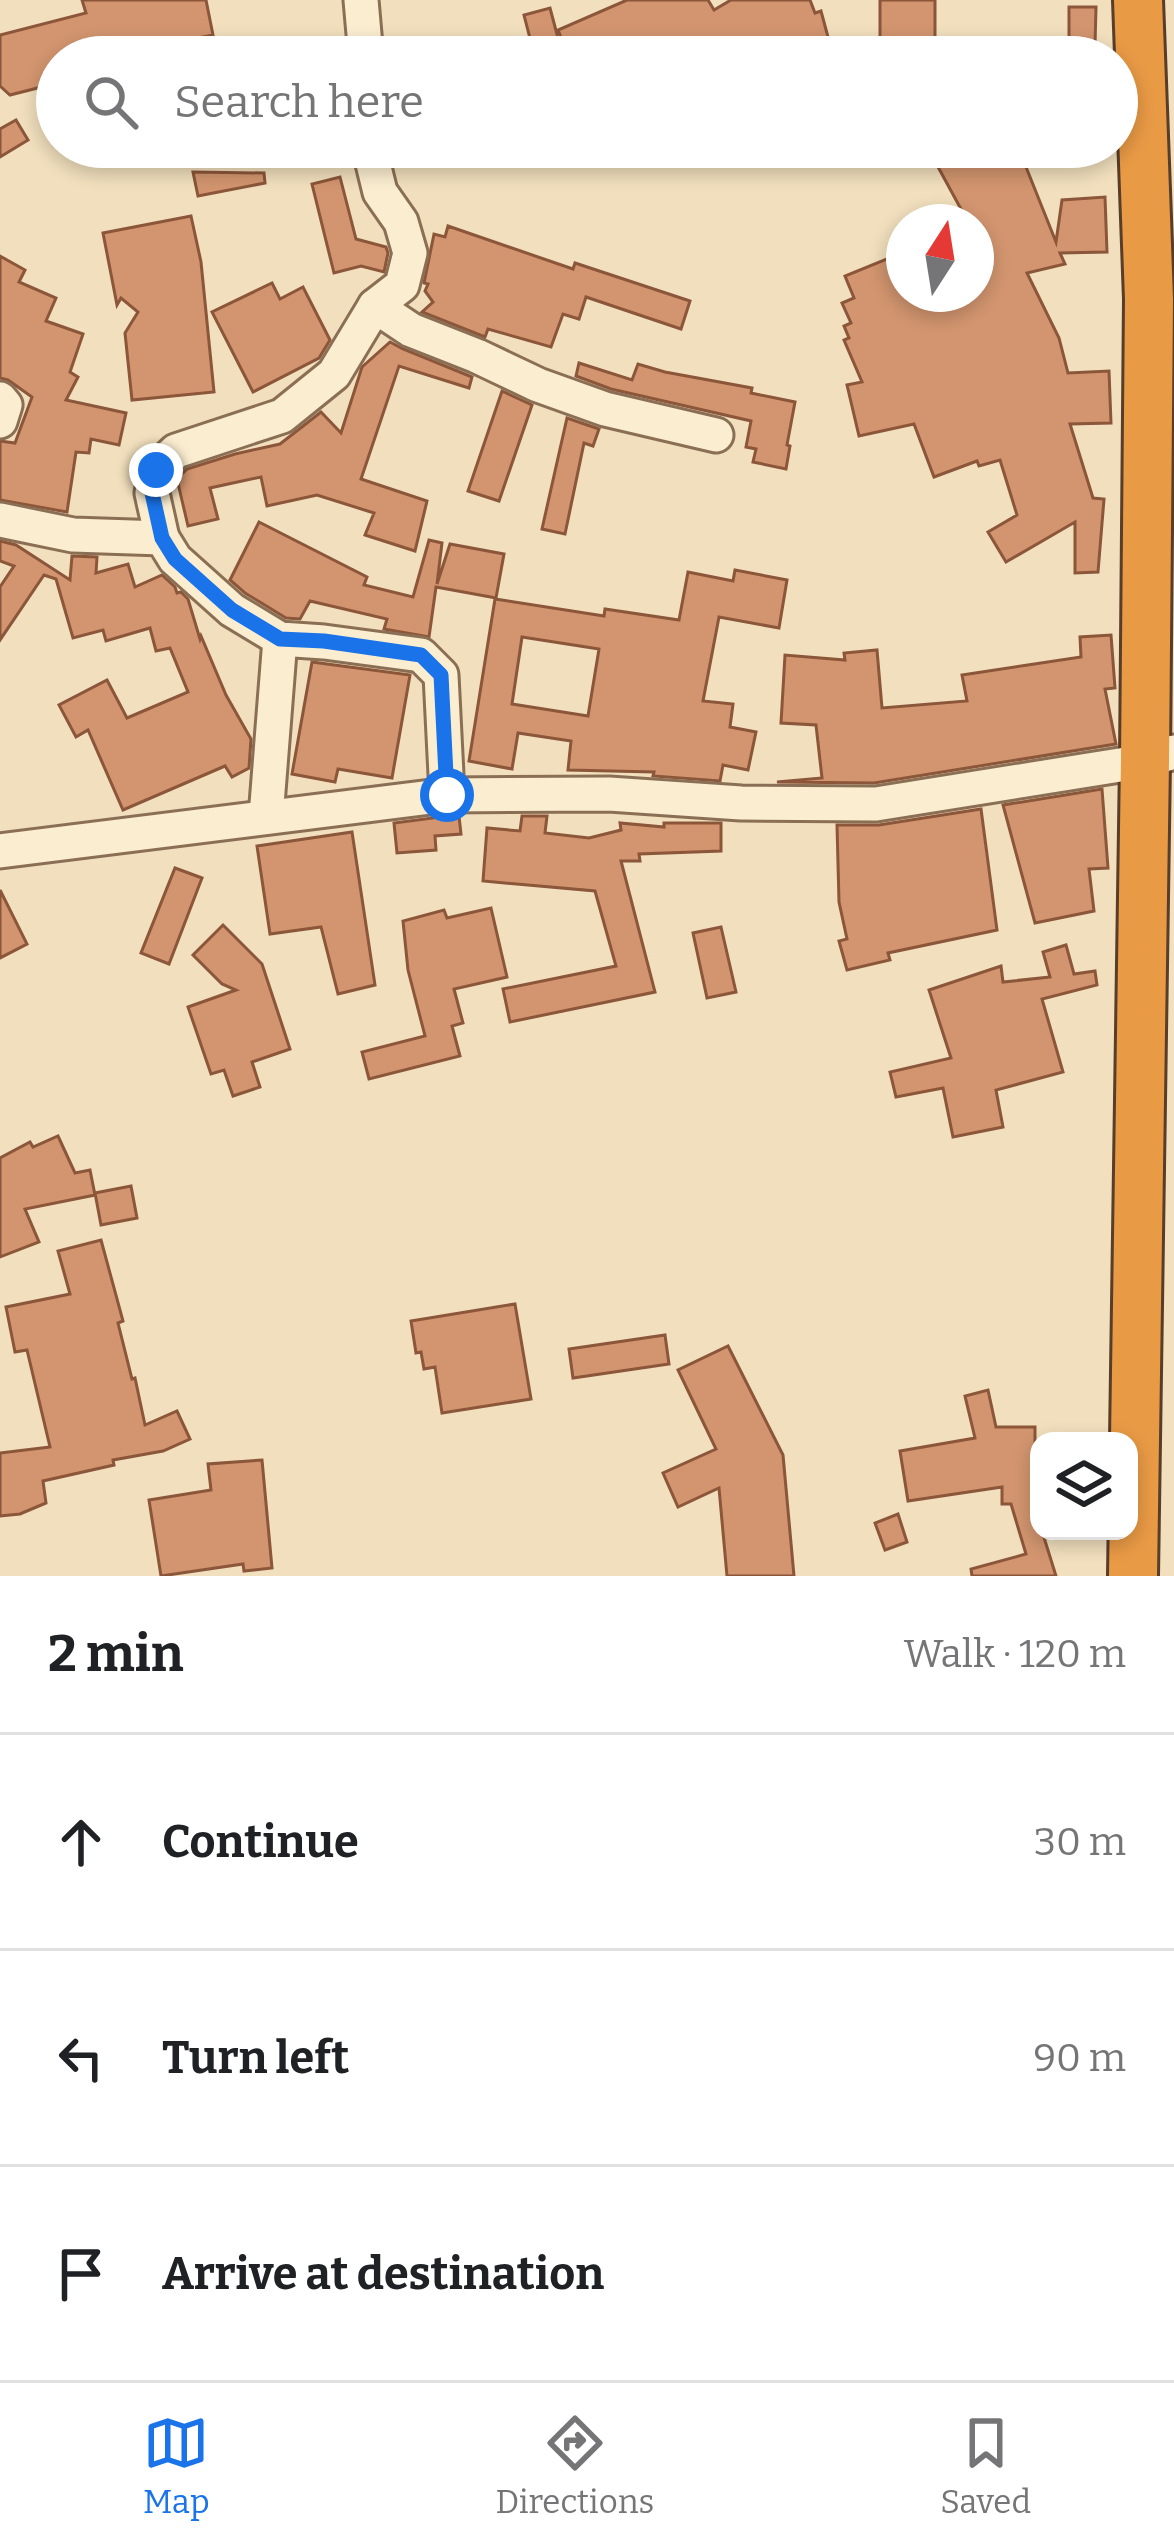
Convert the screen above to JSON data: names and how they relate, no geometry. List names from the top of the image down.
{
  "north": "top",
  "page": {
    "search": "Search here",
    "heading": ["2 min", "Walk · 120 m"],
    "list": [
      ["Continue", "30 m"],
      ["Turn left", "90 m"],
      "Arrive at destination"
    ],
    "nav": ["Map", "Directions", "Saved"]
  }
}
